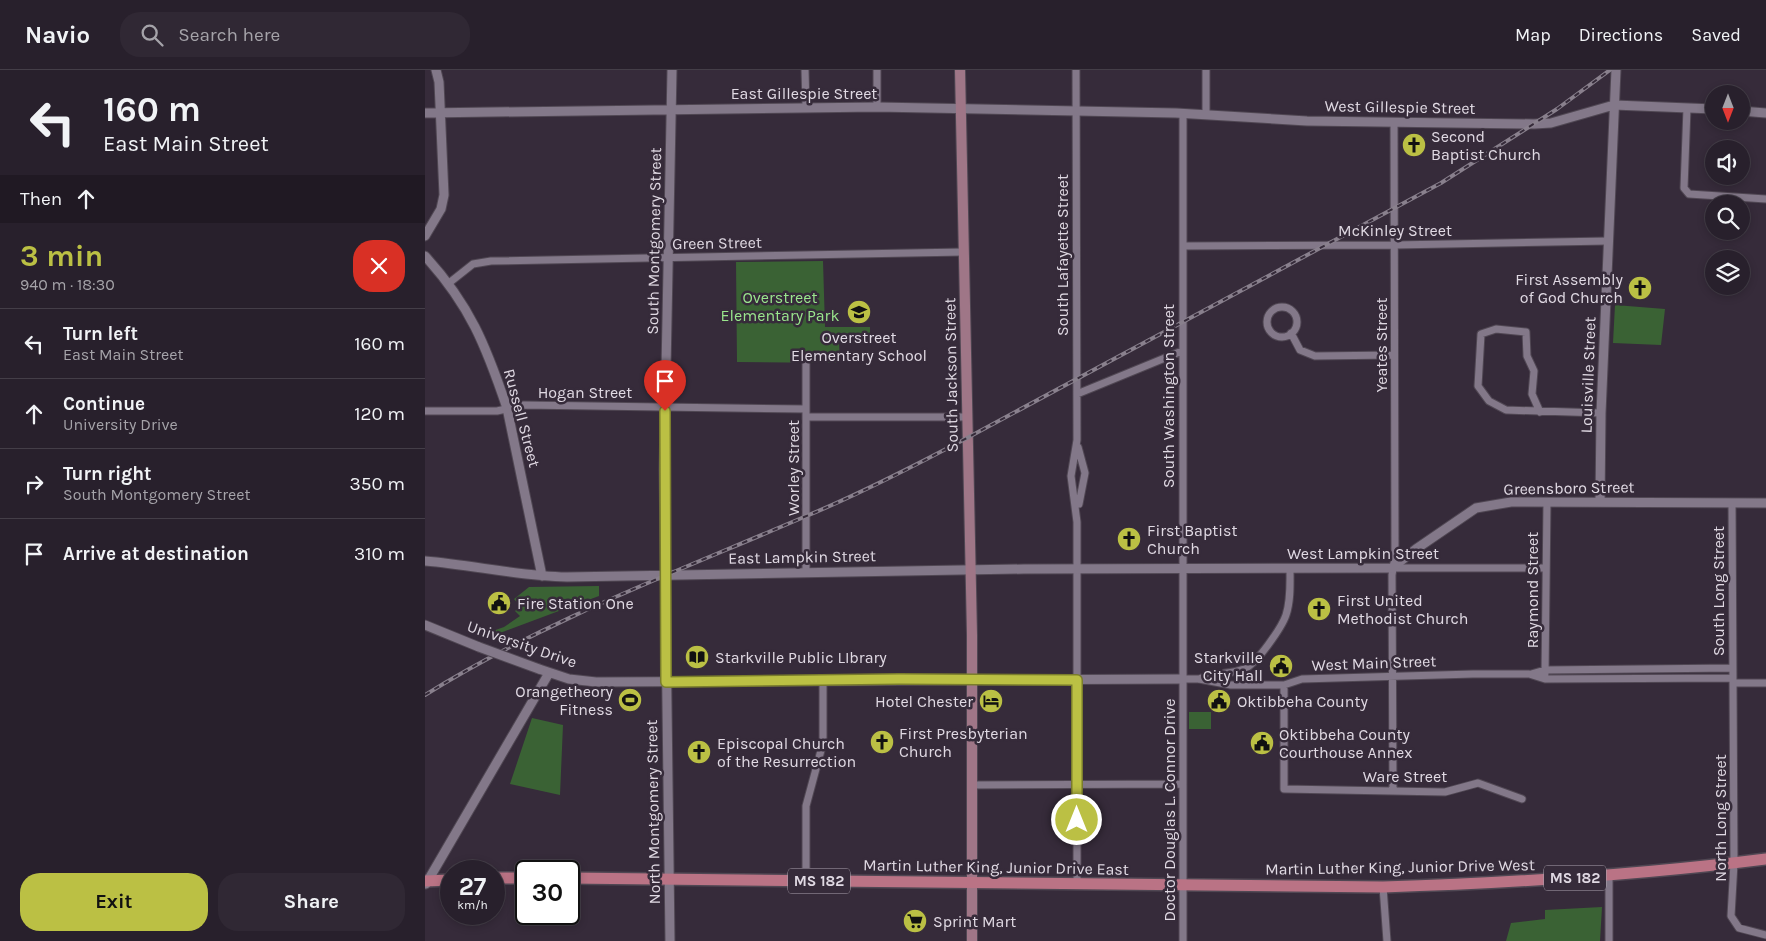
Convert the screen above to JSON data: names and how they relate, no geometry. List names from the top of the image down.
{
  "streets": {
    "main road": [
      "South Jackson Street",
      "Martin Luther King, Junior Drive East",
      "Martin Luther King, Junior Drive West",
      "MS 182"
    ],
    "street": [
      "East Gillespie Street",
      "West Gillespie Street",
      "McKinley Street",
      "South Montgomery Street",
      "Green Street",
      "South Lafayette Street",
      "Yeates Street",
      "Louisville Street",
      "Hogan Street",
      "South Washington Street",
      "Russell Street",
      "Worley Street",
      "Greensboro Street",
      "West Lampkin Street",
      "East Lampkin Street",
      "Raymond Street",
      "South Long Street",
      "University Drive",
      "West Main Street",
      "Ware Street",
      "Doctor Douglas L. Connor Drive",
      "North Montgomery Street",
      "North Long Street"
    ]
  },
  "crossings": [
    ["East Gillespie Street", "West Gillespie Street"],
    ["East Gillespie Street", "South Montgomery Street"],
    ["East Gillespie Street", "South Lafayette Street"],
    ["East Gillespie Street", "South Jackson Street"],
    ["East Gillespie Street", "South Washington Street"],
    ["West Gillespie Street", "Yeates Street"],
    ["West Gillespie Street", "Louisville Street"],
    ["West Gillespie Street", "South Washington Street"],
    ["McKinley Street", "Yeates Street"],
    ["McKinley Street", "Louisville Street"],
    ["McKinley Street", "South Washington Street"],
    ["South Montgomery Street", "Green Street"],
    ["South Montgomery Street", "Hogan Street"],
    ["South Montgomery Street", "East Lampkin Street"],
    ["South Montgomery Street", "University Drive"],
    ["South Montgomery Street", "North Montgomery Street"],
    ["Green Street", "South Jackson Street"],
    ["Green Street", "Russell Street"],
    ["South Lafayette Street", "East Lampkin Street"],
    ["South Lafayette Street", "University Drive"],
    ["South Lafayette Street", "Martin Luther King, Junior Drive East"],
    ["Yeates Street", "Greensboro Street"],
    ["Yeates Street", "West Lampkin Street"],
    ["Yeates Street", "West Main Street"],
    ["Yeates Street", "Ware Street"],
    ["South Jackson Street", "East Lampkin Street"],
    ["South Jackson Street", "University Drive"],
    ["South Jackson Street", "Martin Luther King, Junior Drive East"],
    ["Louisville Street", "Greensboro Street"],
    ["Hogan Street", "Russell Street"],
    ["Hogan Street", "Worley Street"],
    ["South Washington Street", "West Lampkin Street"],
    ["South Washington Street", "East Lampkin Street"],
    ["South Washington Street", "University Drive"],
    ["South Washington Street", "West Main Street"],
    ["South Washington Street", "Doctor Douglas L. Connor Drive"],
    ["Russell Street", "East Lampkin Street"],
    ["Worley Street", "East Lampkin Street"],
    ["Greensboro Street", "West Lampkin Street"],
    ["Greensboro Street", "Raymond Street"],
    ["Greensboro Street", "South Long Street"],
    ["West Lampkin Street", "East Lampkin Street"],
    ["West Lampkin Street", "Raymond Street"],
    ["Raymond Street", "West Main Street"],
    ["South Long Street", "West Main Street"],
    ["South Long Street", "North Long Street"],
    ["University Drive", "West Main Street"],
    ["University Drive", "Doctor Douglas L. Connor Drive"],
    ["University Drive", "North Montgomery Street"],
    ["West Main Street", "Ware Street"],
    ["West Main Street", "Doctor Douglas L. Connor Drive"],
    ["West Main Street", "North Long Street"],
    ["Doctor Douglas L. Connor Drive", "Martin Luther King, Junior Drive East"],
    ["Doctor Douglas L. Connor Drive", "Martin Luther King, Junior Drive West"],
    ["North Montgomery Street", "Martin Luther King, Junior Drive East"],
    ["North Long Street", "Martin Luther King, Junior Drive West"],
    ["Martin Luther King, Junior Drive East", "Martin Luther King, Junior Drive West"]
  ],
  "parks": ["Overstreet Elementary Park"],
  "places": {
    "church": [
      "Second Baptist Church",
      "First Assembly of God Church",
      "First Baptist Church",
      "First United Methodist Church",
      "First Presbyterian Church",
      "Episcopal Church of the Resurrection"
    ],
    "school or university": ["Overstreet Elementary School"],
    "public building": [
      "Fire Station One",
      "Starkville City Hall",
      "Oktibbeha County",
      "Oktibbeha County Courthouse Annex"
    ],
    "library": ["Starkville Public LIbrary"],
    "sports": ["Orangetheory Fitness"],
    "hotel": ["Hotel Chester"],
    "supermarket": ["Sprint Mart"]
  },
  "north": "bottom",
  "page": {
    "header": "Navio",
    "search": "Search here",
    "nav": ["Map", "Directions", "Saved"],
    "turn": ["160 m", "East Main Street"],
    "then": "Then",
    "heading": ["3 min", "940 m · 18:30"],
    "list": [
      {
        "name": "Turn left",
        "note": "East Main Street",
        "value": "160 m"
      },
      {
        "name": "Continue",
        "note": "University Drive",
        "value": "120 m"
      },
      {
        "name": "Turn right",
        "note": "South Montgomery Street",
        "value": "350 m"
      },
      {
        "name": "Arrive at destination",
        "value": "310 m"
      }
    ],
    "speed": "27 km/h",
    "limit": "30",
    "buttons": ["Exit", "Share"]
  }
}
